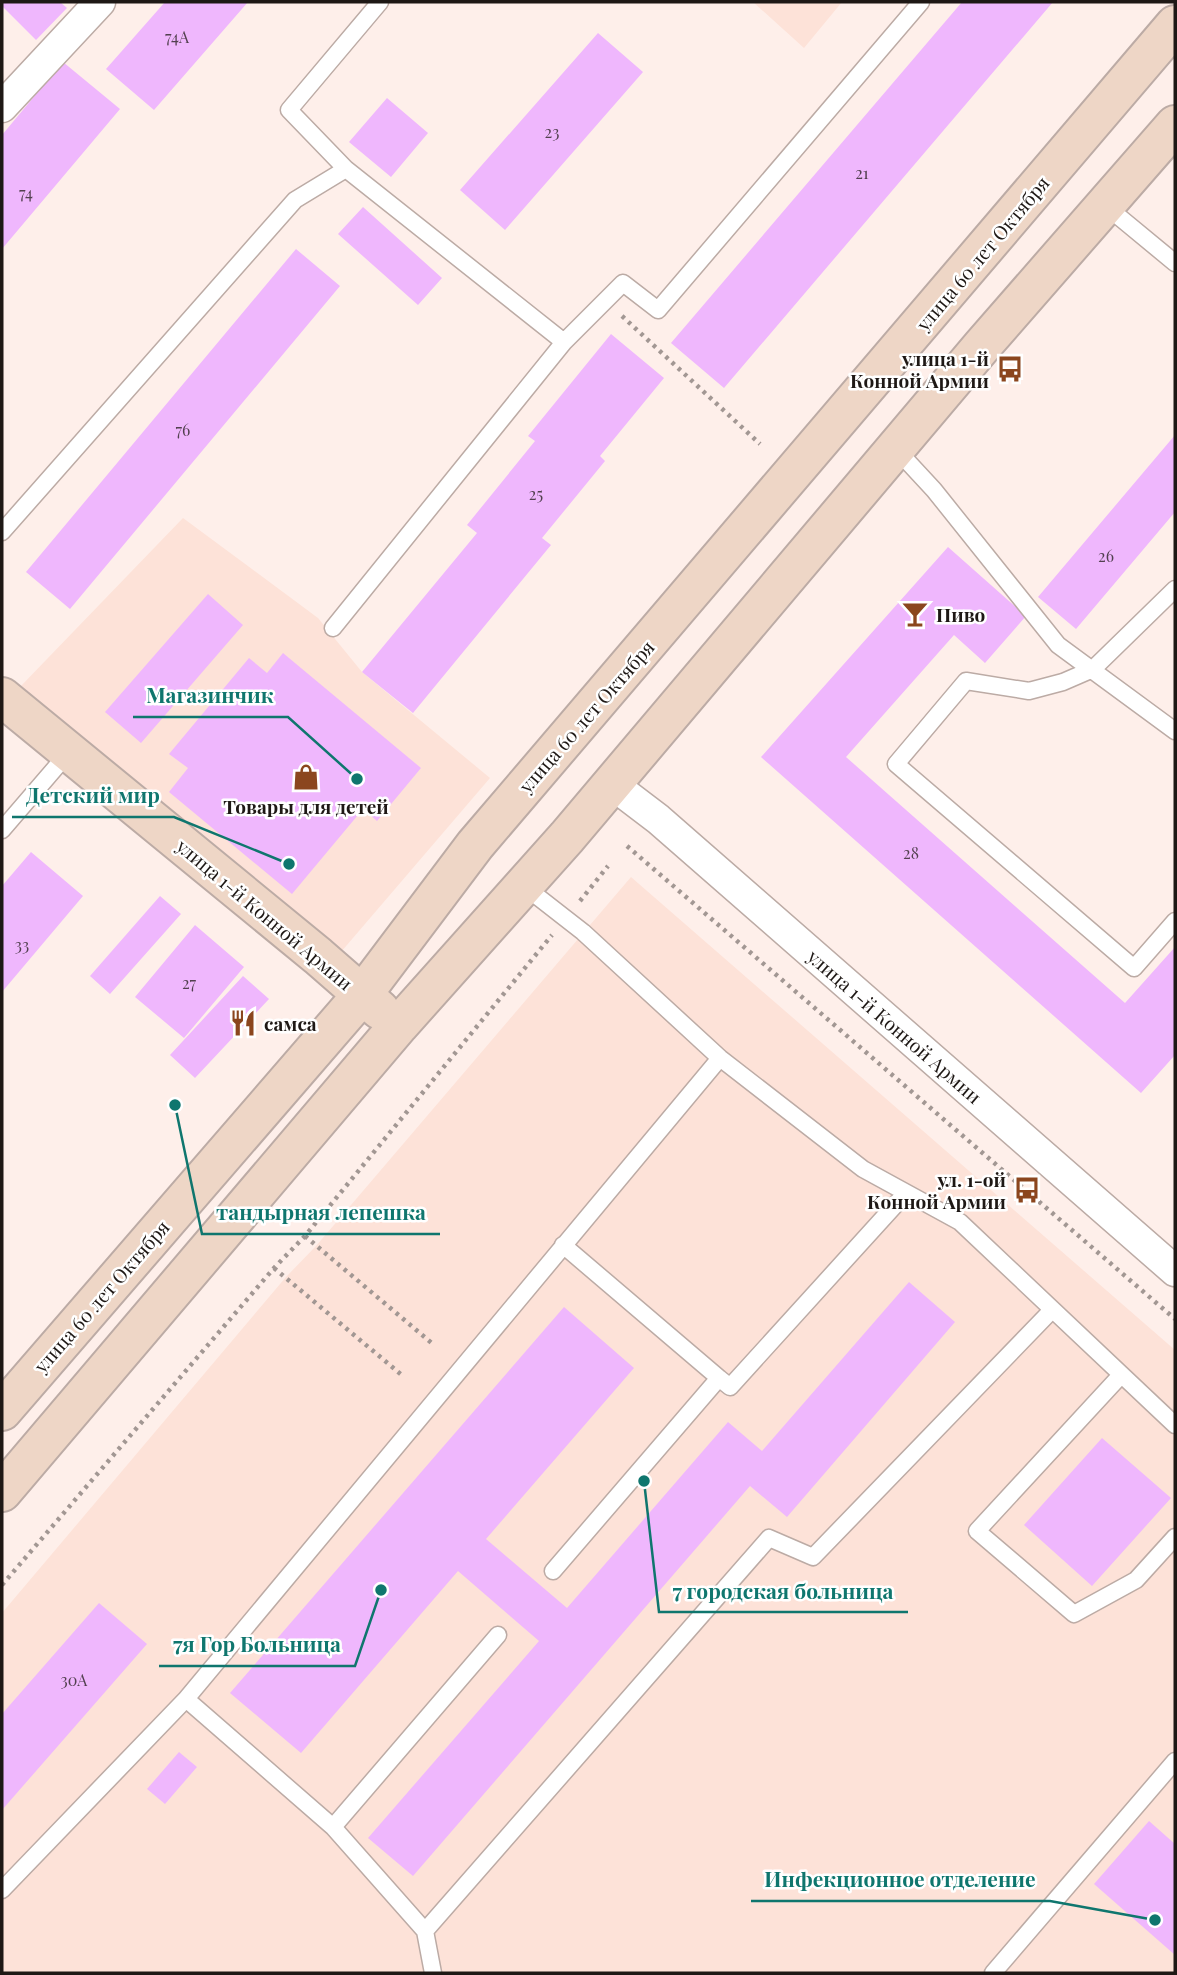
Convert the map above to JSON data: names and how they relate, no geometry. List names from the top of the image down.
{
  "streets": {
    "main road": ["улица 60 лет Октября", "улица 1-й Конной Армии"]
  },
  "crossings": [
    ["улица 60 лет Октября", "улица 1-й Конной Армии"]
  ],
  "places": {
    "bus stop": ["улица 1-й Конной Армии", "ул. 1-ой Конной Армии"],
    "bar": ["Пиво"],
    "shop": ["Товары для детей"],
    "other": [
      "Магазинчик",
      "Детский мир",
      "тандырная лепешка",
      "7 городская больница",
      "7я Гор Больница",
      "Инфекционное отделение"
    ],
    "restaurant": ["самса"]
  },
  "house_numbers": [
    "74А",
    "23",
    "21",
    "74",
    "76",
    "25",
    "26",
    "28",
    "33",
    "27",
    "30А"
  ]
}
